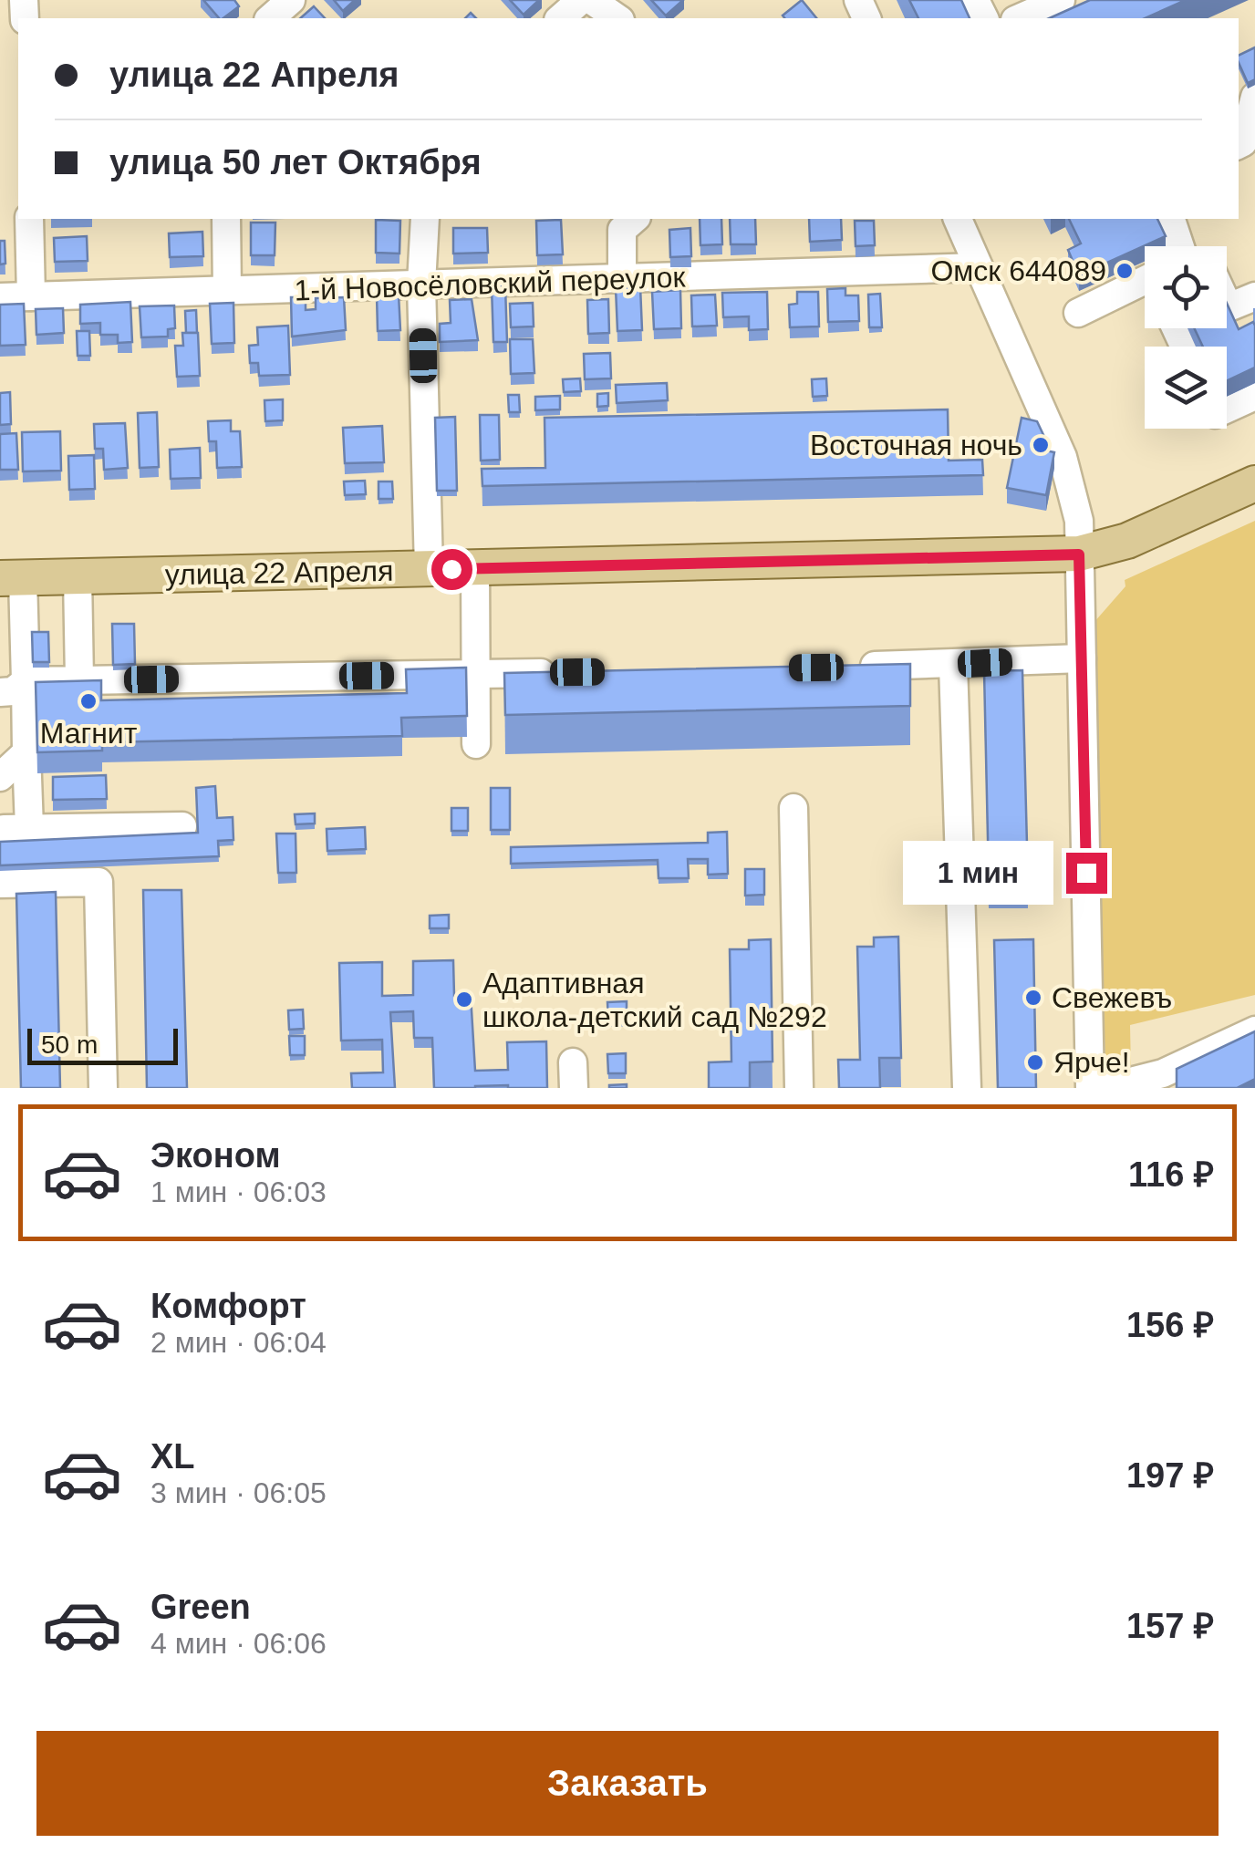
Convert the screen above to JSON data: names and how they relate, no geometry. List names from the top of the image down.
{
  "streets": {
    "main road": ["улица 22 Апреля"],
    "street": ["1-й Новосёловский переулок"]
  },
  "places": [
    "Омск 644089",
    "Восточная ночь",
    "Магнит",
    "Свежевъ",
    "Адаптивная школа-детский сад №292",
    "Ярче!"
  ],
  "scale_bar": "50 m",
  "page": {
    "banner": ["улица 22 Апреля", "улица 50 лет Октября"],
    "bubble": "1 мин",
    "scale": "50 m",
    "list": [
      {
        "name": "Эконом",
        "note": "1 мин · 06:03",
        "value": "116 ₽"
      },
      {
        "name": "Комфорт",
        "note": "2 мин · 06:04",
        "value": "156 ₽"
      },
      {
        "name": "XL",
        "note": "3 мин · 06:05",
        "value": "197 ₽"
      },
      {
        "name": "Green",
        "note": "4 мин · 06:06",
        "value": "157 ₽"
      }
    ],
    "buttons": "Заказать"
  }
}
